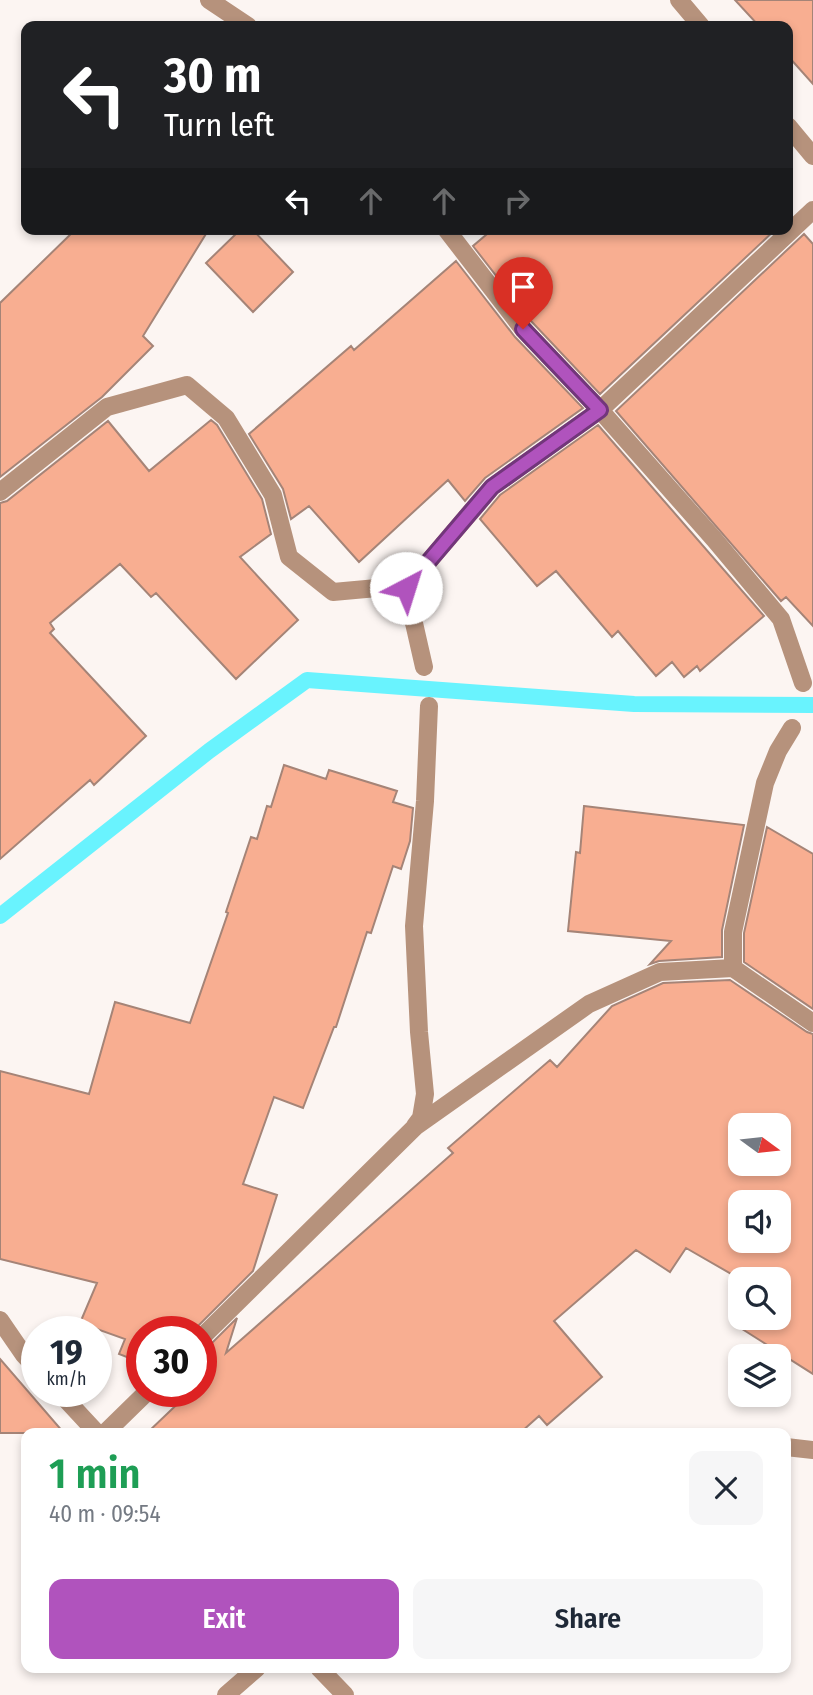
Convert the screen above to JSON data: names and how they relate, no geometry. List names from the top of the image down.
{
  "north": "right",
  "page": {
    "turn": ["30 m", "Turn left"],
    "speed": "19 km/h",
    "limit": "30",
    "heading": ["1 min", "40 m · 09:54"],
    "buttons": ["Exit", "Share"]
  }
}
